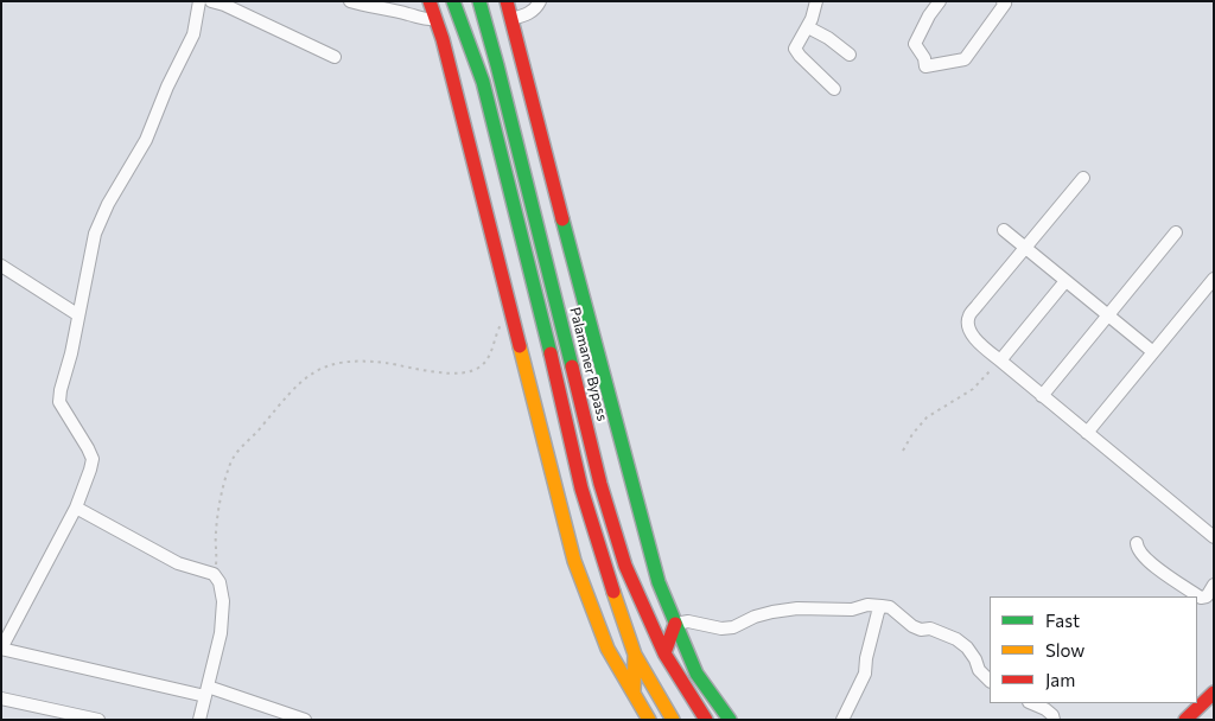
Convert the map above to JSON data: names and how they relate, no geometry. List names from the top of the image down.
{
  "streets": {
    "main road": ["Palamaner Bypass"]
  },
  "legend": ["Fast", "Slow", "Jam"]
}
